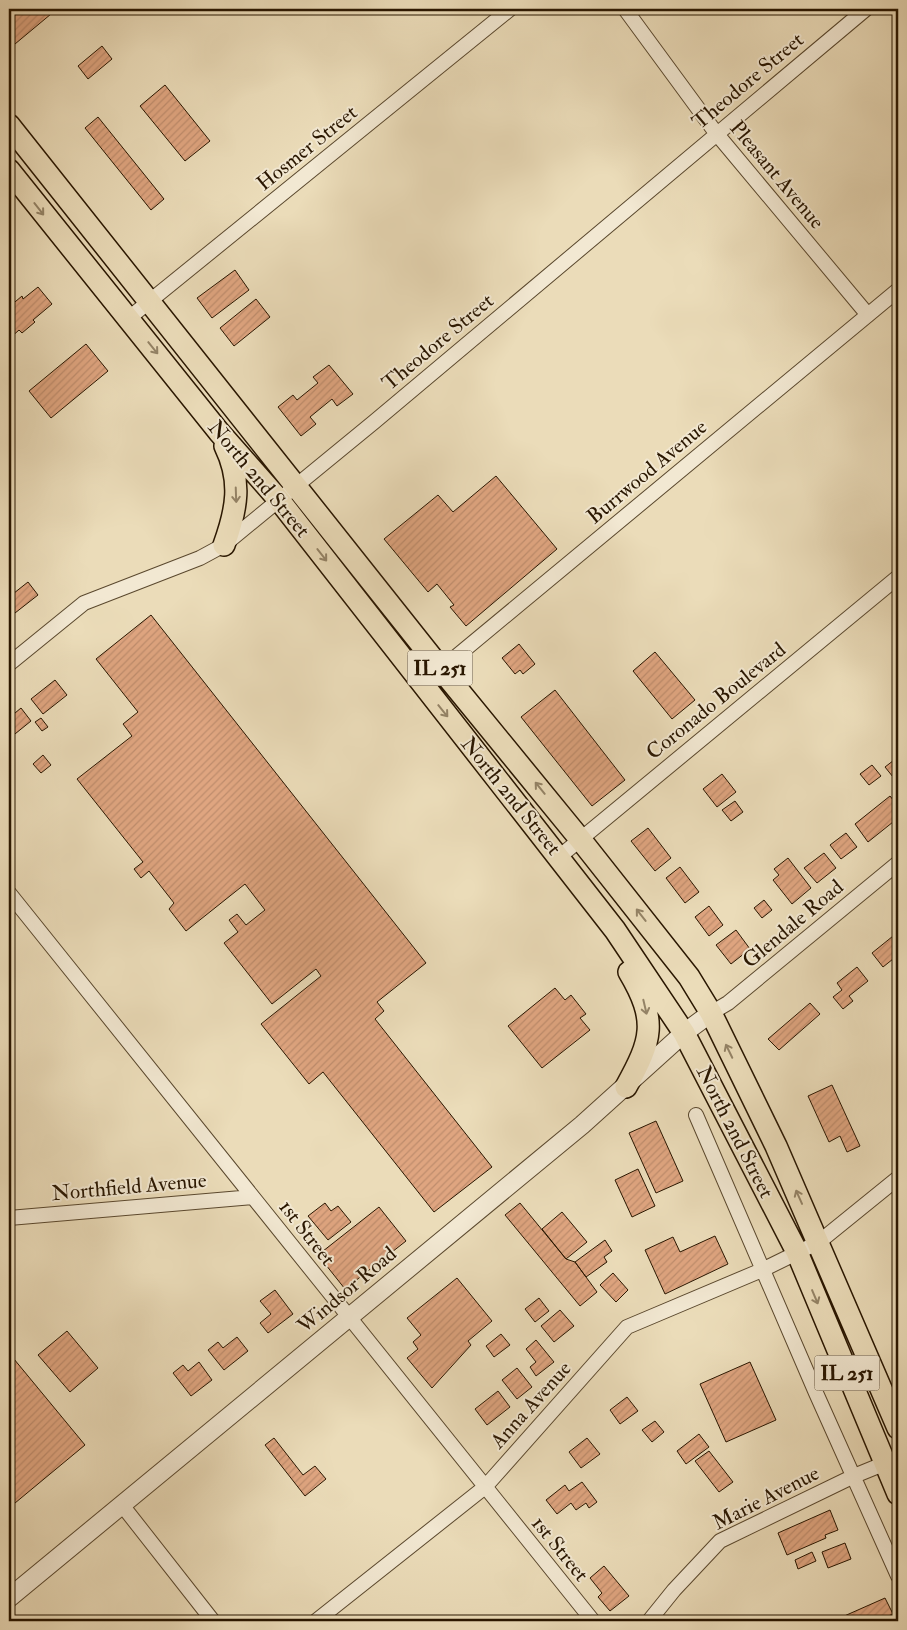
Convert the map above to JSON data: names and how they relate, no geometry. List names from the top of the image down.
{
  "streets": {
    "main road": ["North 2nd Street", "IL 251"],
    "street": [
      "Theodore Street",
      "Hosmer Street",
      "Pleasant Avenue",
      "Burrwood Avenue",
      "Coronado Boulevard",
      "Glendale Road",
      "Northfield Avenue",
      "1st Street",
      "Windsor Road",
      "Anna Avenue",
      "Marie Avenue"
    ]
  },
  "crossings": [
    ["Theodore Street", "Pleasant Avenue"],
    ["Theodore Street", "North 2nd Street"],
    ["Hosmer Street", "North 2nd Street"],
    ["Pleasant Avenue", "Burrwood Avenue"],
    ["Burrwood Avenue", "North 2nd Street"],
    ["North 2nd Street", "Coronado Boulevard"],
    ["North 2nd Street", "Glendale Road"],
    ["North 2nd Street", "Windsor Road"],
    ["North 2nd Street", "Anna Avenue"],
    ["North 2nd Street", "Marie Avenue"],
    ["Glendale Road", "Windsor Road"],
    ["Northfield Avenue", "1st Street"],
    ["1st Street", "Windsor Road"],
    ["1st Street", "Anna Avenue"]
  ]
}
